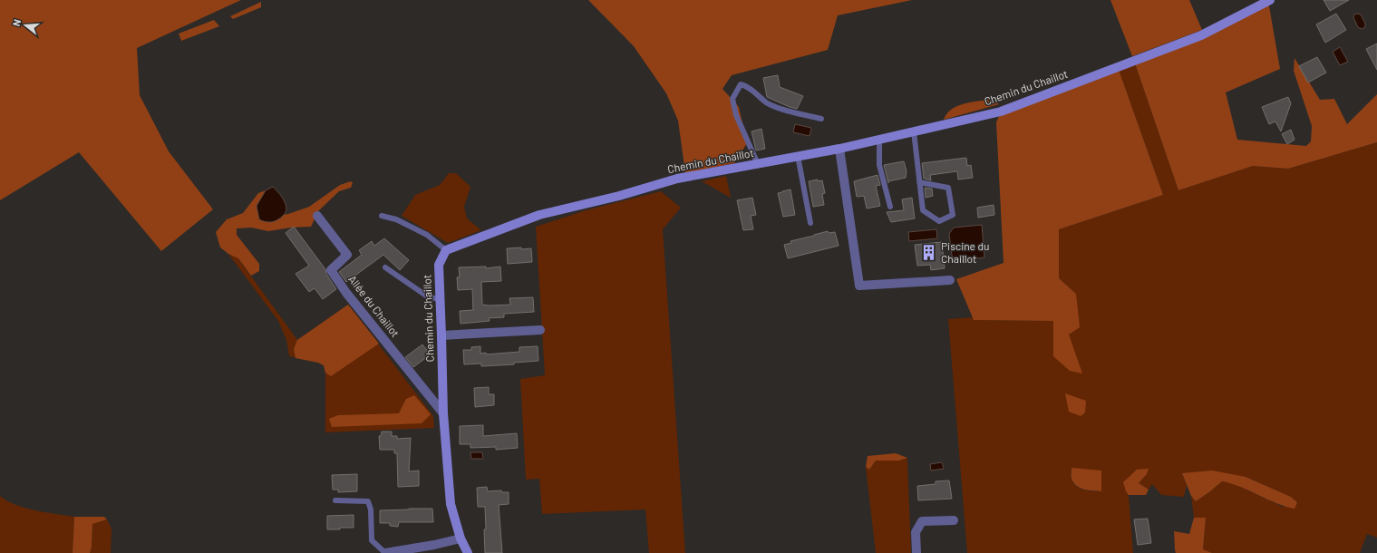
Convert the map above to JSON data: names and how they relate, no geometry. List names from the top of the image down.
{
  "streets": {
    "street": ["Chemin du Chaillot", "Allée du Chaillot"]
  },
  "crossings": [
    ["Chemin du Chaillot", "Allée du Chaillot"]
  ],
  "places": {
    "building": ["Piscine du Chaillot"]
  },
  "north": "left"
}
